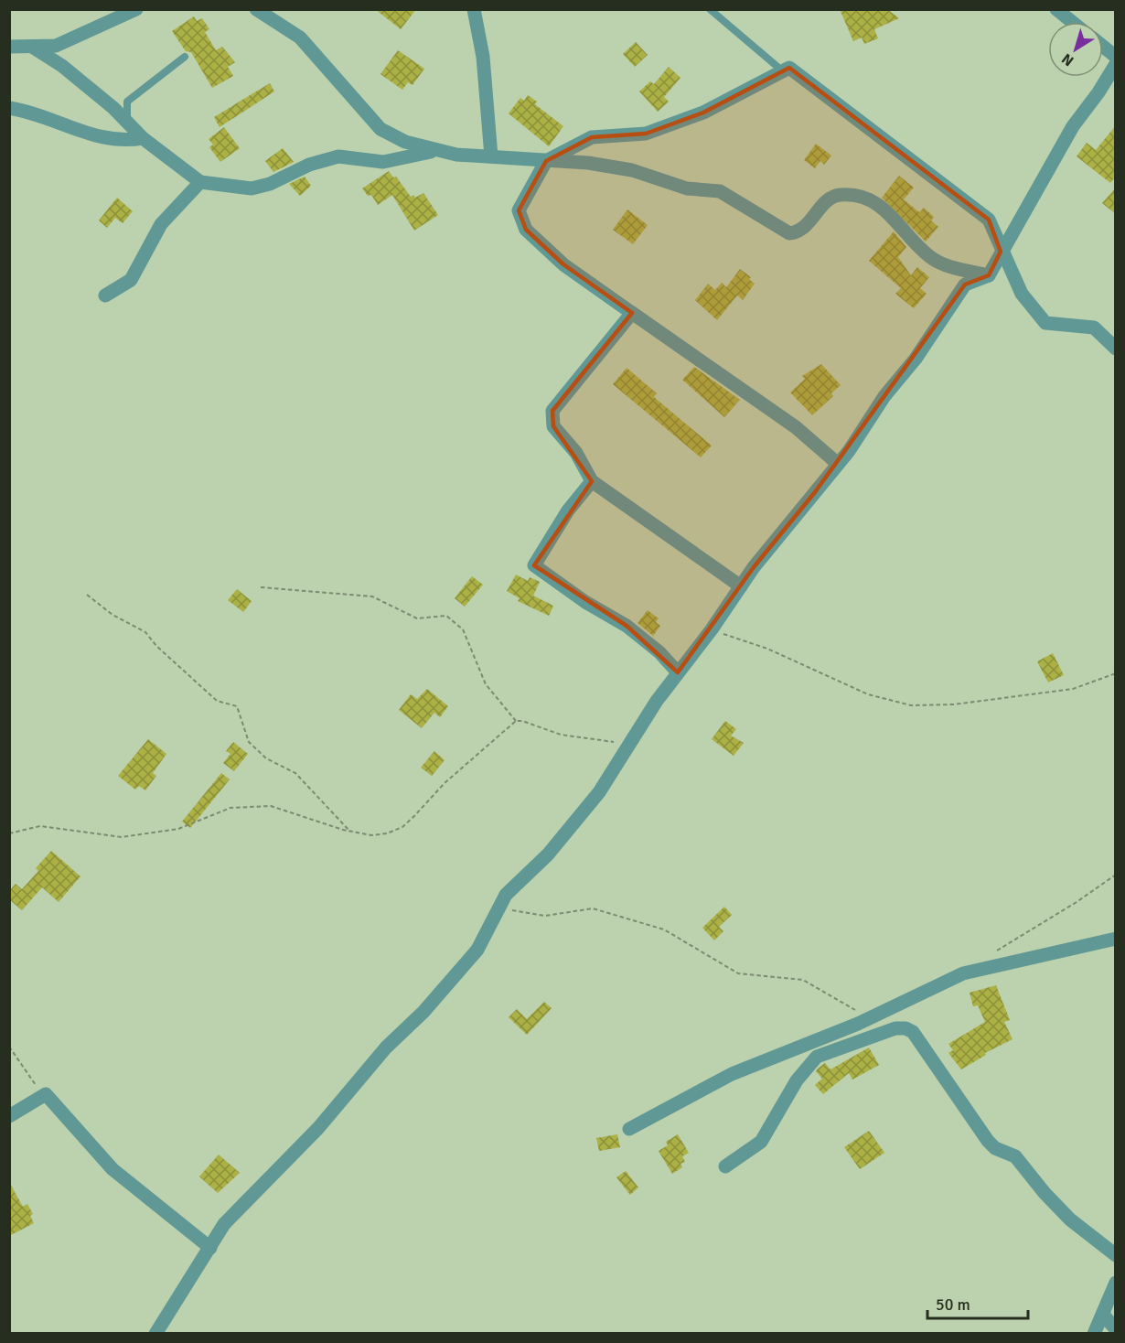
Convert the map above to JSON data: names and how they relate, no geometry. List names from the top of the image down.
{
  "scale_bar": "50 m",
  "north": "bottom left"
}
